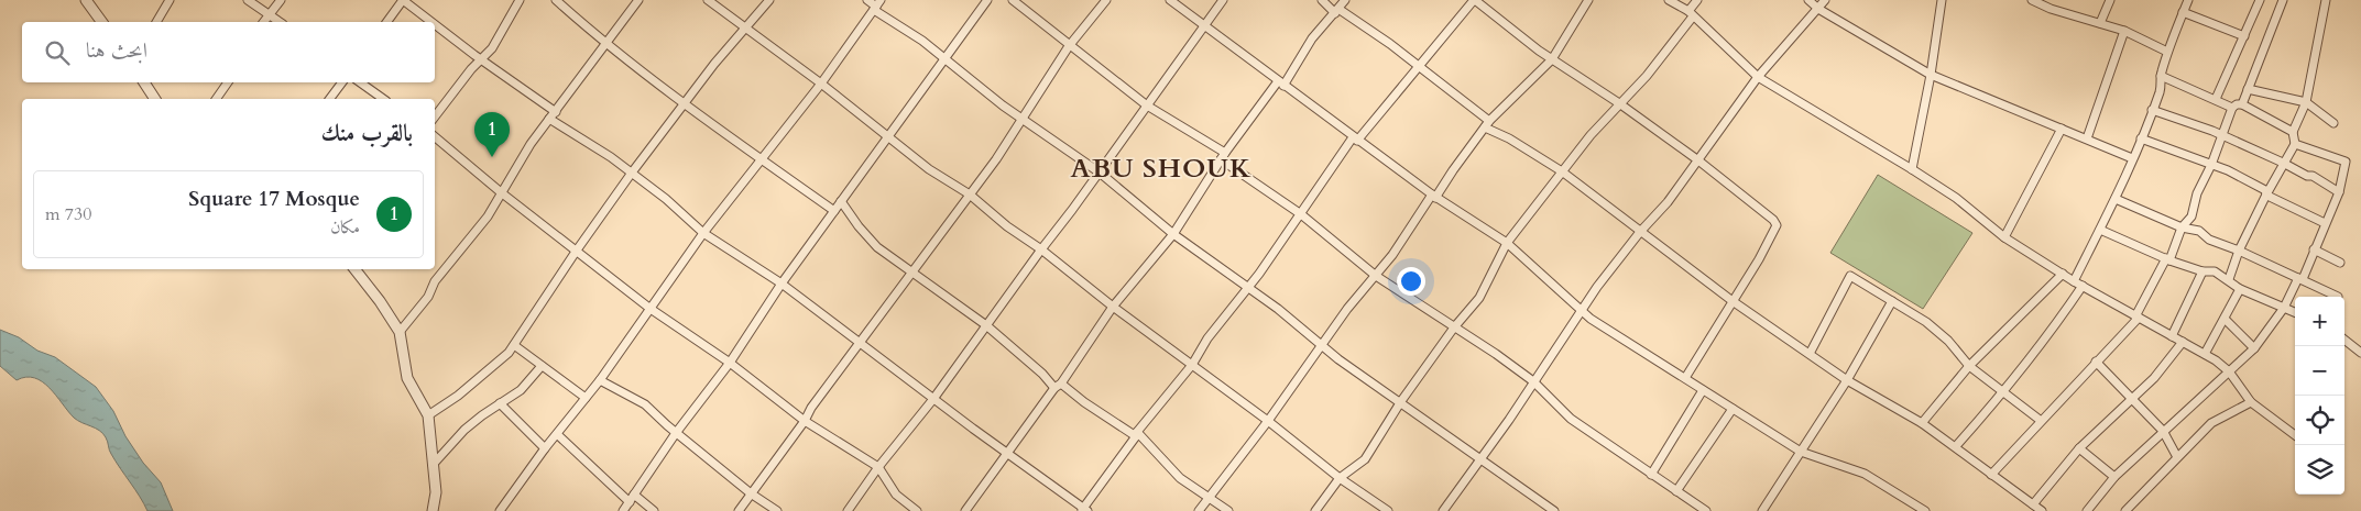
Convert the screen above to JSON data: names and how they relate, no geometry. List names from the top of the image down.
{
  "districts": ["ABU SHOUK"],
  "page": {
    "search": "ابحث هنا",
    "heading": "بالقرب منك",
    "pins": "1",
    "list": [
      {
        "mark": "1",
        "name": "Square 17 Mosque",
        "note": "مكان",
        "value": "730 m"
      }
    ],
    "map_buttons": ["+", "−"]
  }
}
